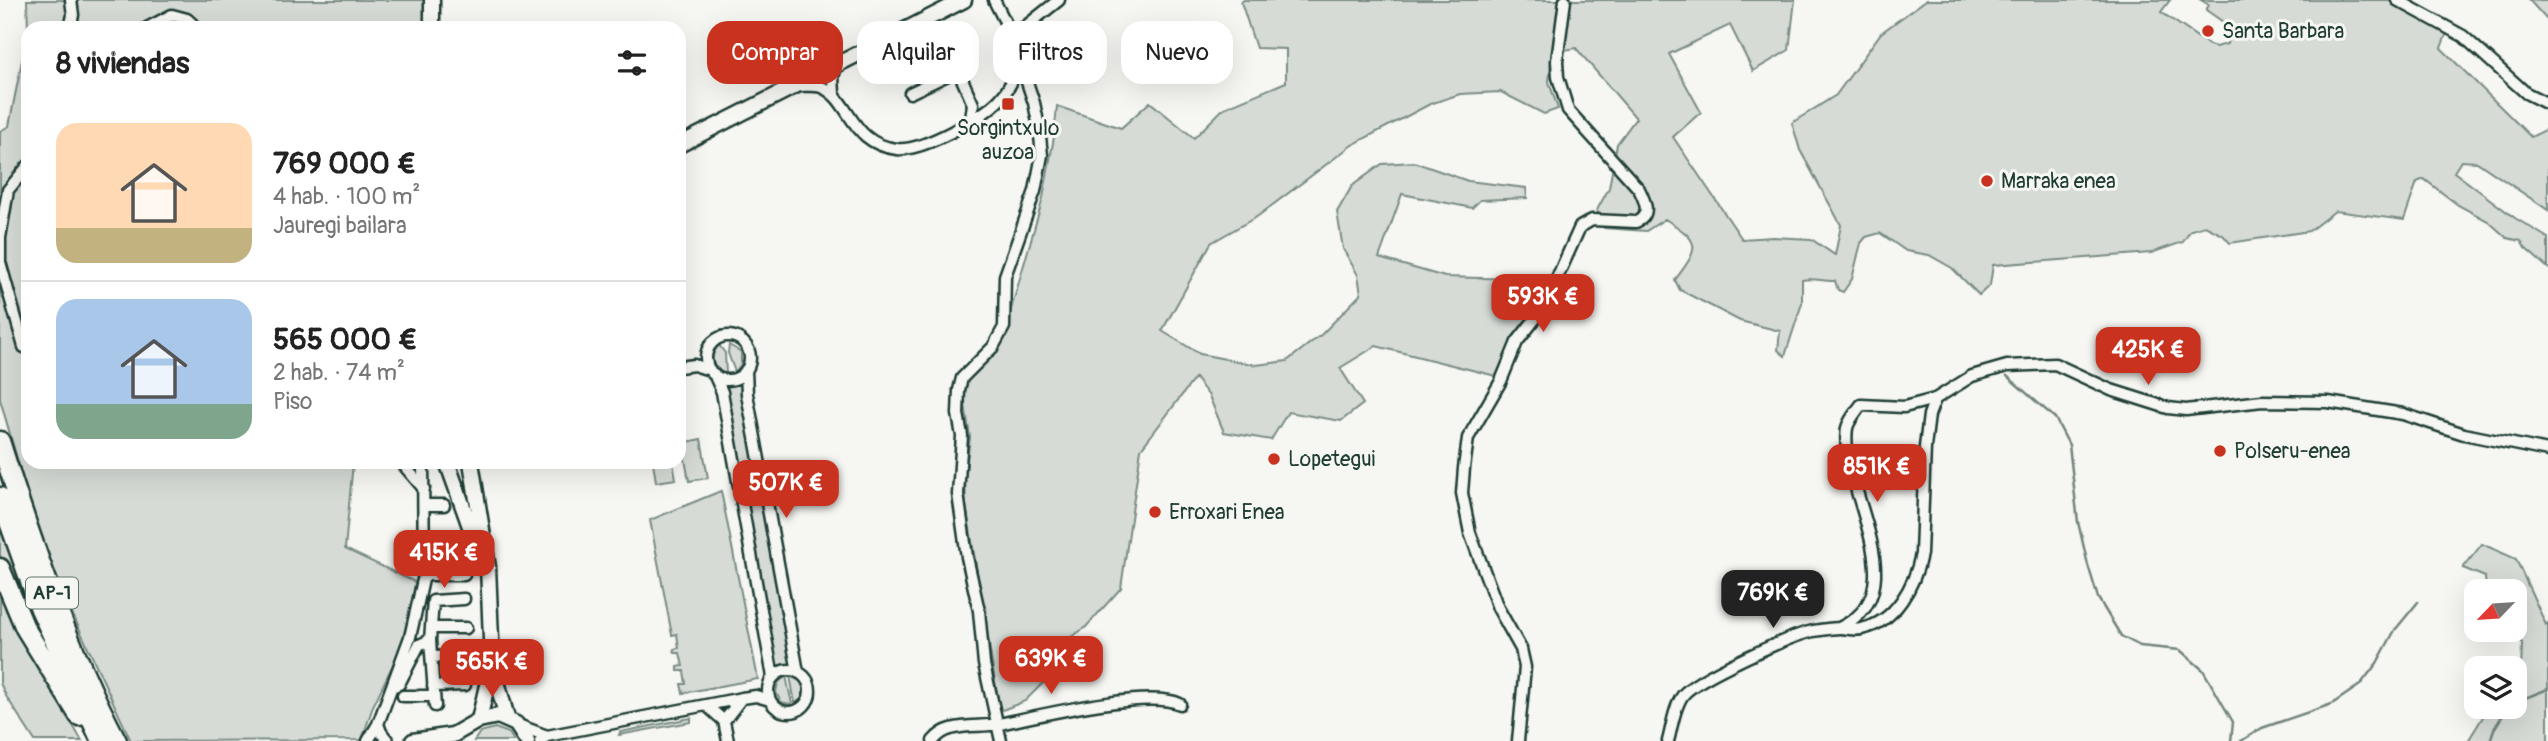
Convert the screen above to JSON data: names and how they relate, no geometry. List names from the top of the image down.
{
  "streets": {
    "highway": ["AP-1"]
  },
  "places": {
    "other": [
      "Santa Barbara",
      "Marraka enea",
      "Polseru-enea",
      "Lopetegui",
      "Erroxari Enea"
    ],
    "transit": ["Sorgintxulo auzoa"]
  },
  "north": "bottom left",
  "page": {
    "chip": [
      "Comprar",
      "Alquilar",
      "Filtros",
      "Nuevo"
    ],
    "heading": "8 viviendas",
    "list": [
      {
        "name": "769 000 €",
        "note": "4 hab. · 100 m² · Jauregi bailara"
      },
      {
        "name": "565 000 €",
        "note": "2 hab. · 74 m² · Piso"
      }
    ],
    "price": [
      "593K €",
      "425K €",
      "851K €",
      "507K €",
      "415K €",
      "769K €",
      "639K €",
      "565K €"
    ]
  }
}
